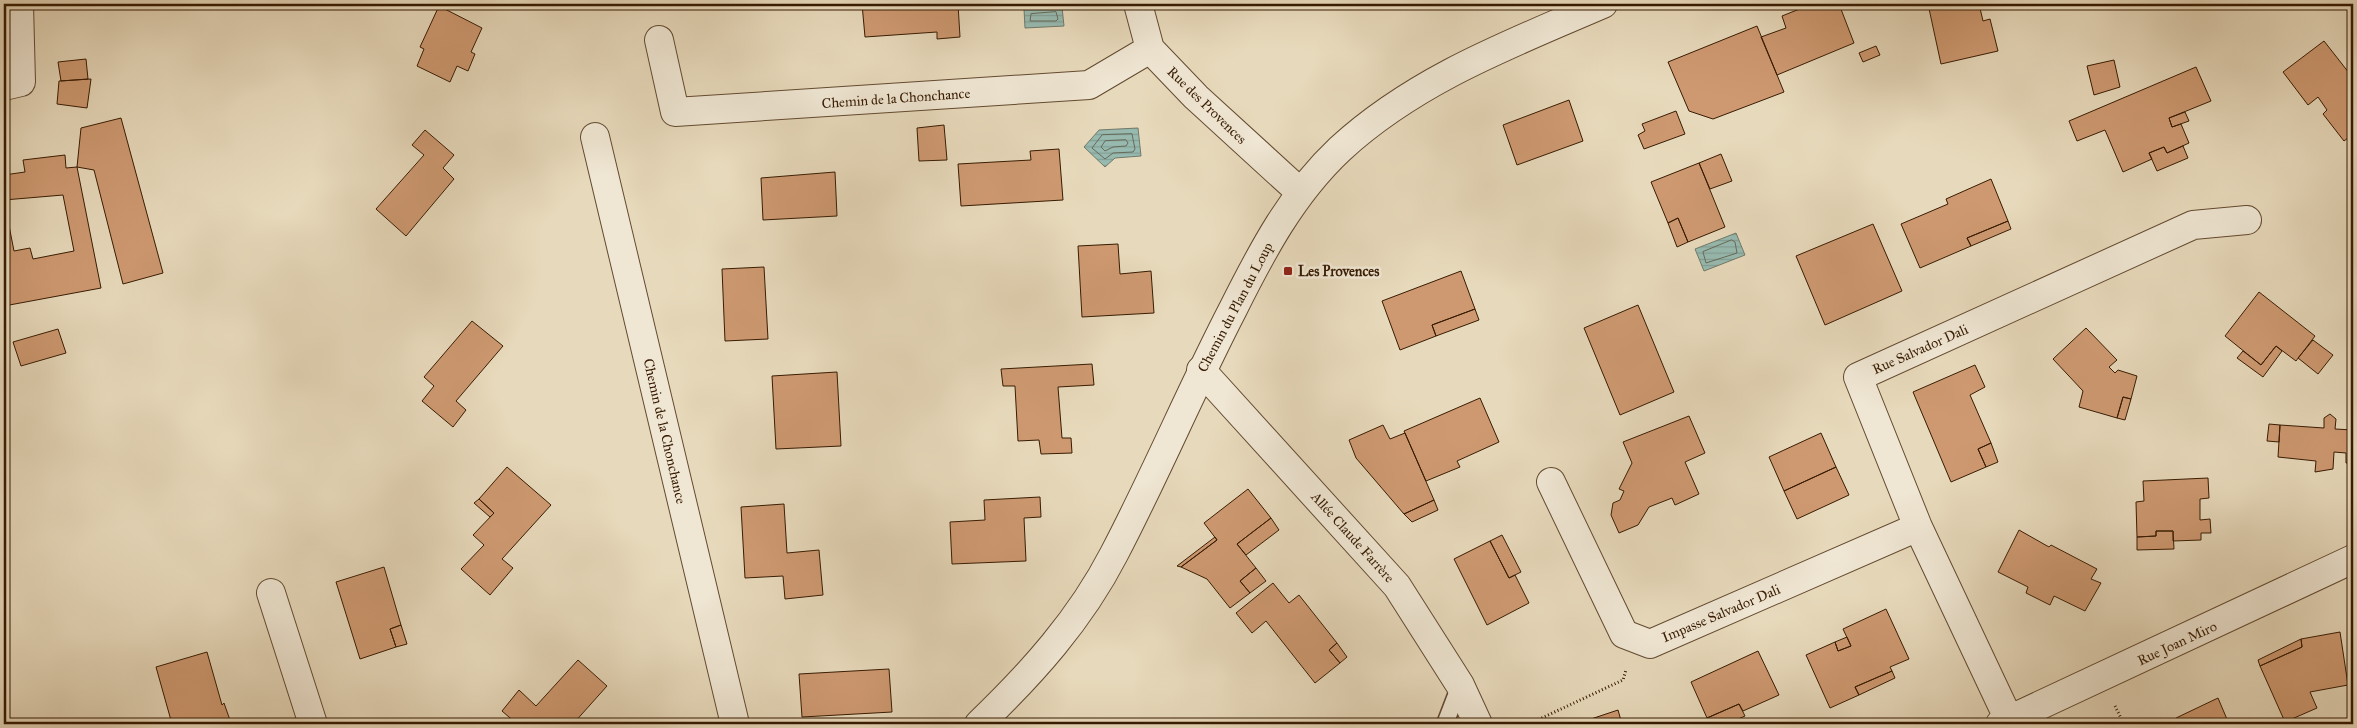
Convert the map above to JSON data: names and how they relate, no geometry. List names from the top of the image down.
{
  "streets": {
    "street": [
      "Chemin de la Chonchance",
      "Rue des Provences",
      "Chemin du Plan du Loup",
      "Rue Salvador Dali",
      "Allée Claude Farrère",
      "Impasse Salvador Dali",
      "Rue Joan Miro"
    ]
  },
  "crossings": [
    ["Chemin de la Chonchance", "Rue des Provences"],
    ["Rue des Provences", "Chemin du Plan du Loup"],
    ["Chemin du Plan du Loup", "Allée Claude Farrère"],
    ["Rue Salvador Dali", "Impasse Salvador Dali"],
    ["Rue Salvador Dali", "Rue Joan Miro"]
  ],
  "places": {
    "transit": ["Les Provences"]
  }
}
